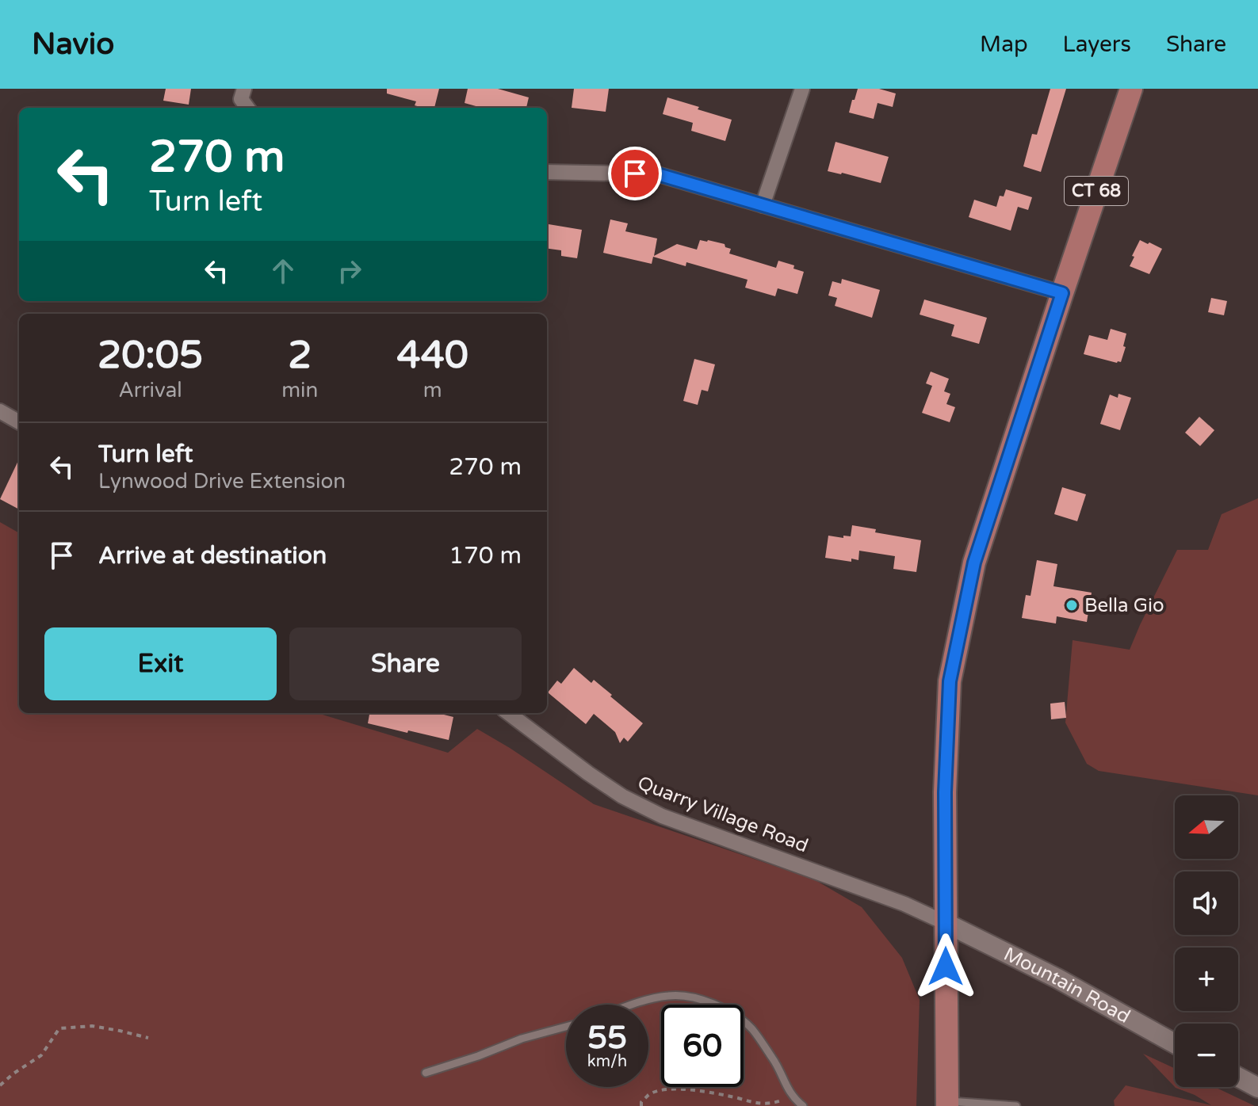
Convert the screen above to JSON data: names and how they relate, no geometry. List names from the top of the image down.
{
  "streets": {
    "main road": ["CT 68", "Mountain Road"],
    "street": ["Quarry Village Road"]
  },
  "crossings": [
    ["CT 68", "Quarry Village Road"],
    ["CT 68", "Mountain Road"],
    ["Quarry Village Road", "Mountain Road"]
  ],
  "places": ["Bella Gio"],
  "north": "left",
  "page": {
    "header": "Navio",
    "nav": ["Map", "Layers", "Share"],
    "turn": ["270 m", "Turn left"],
    "eta": [
      "20:05",
      "Arrival",
      "2",
      "min",
      "440",
      "m"
    ],
    "list": [
      {
        "name": "Turn left",
        "note": "Lynwood Drive Extension",
        "value": "270 m"
      },
      {
        "name": "Arrive at destination",
        "value": "170 m"
      }
    ],
    "buttons": ["Exit", "Share"],
    "map_buttons": ["+", "−"],
    "speed": "55 km/h",
    "limit": "60"
  }
}
